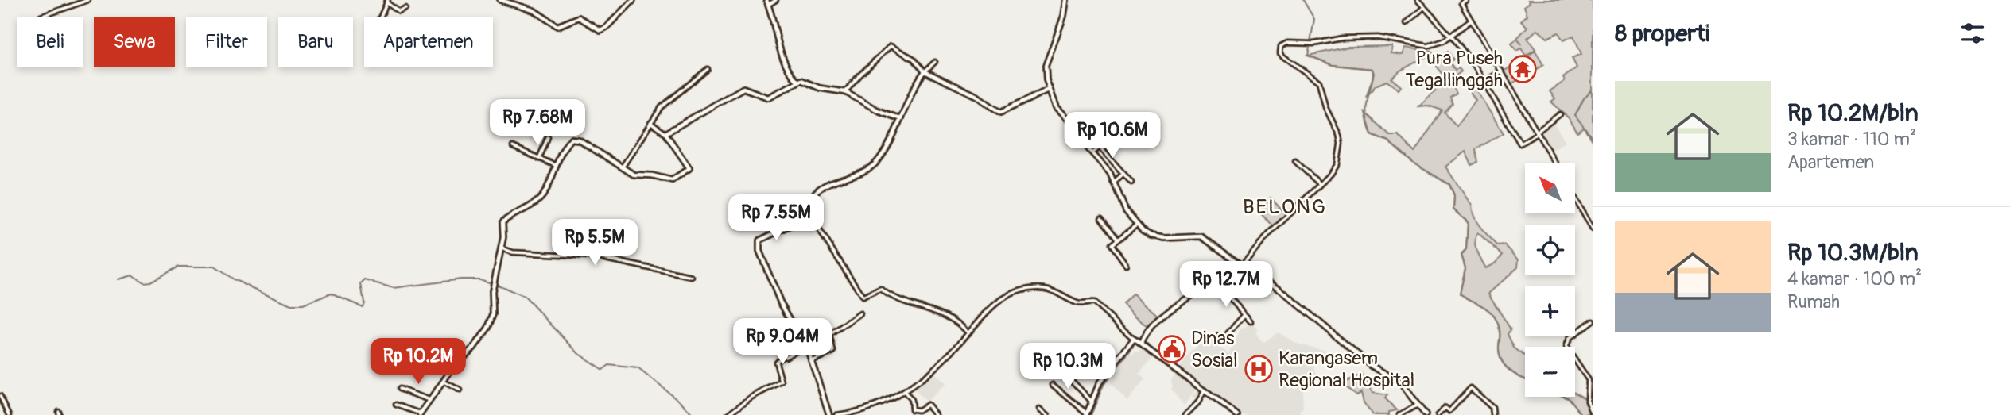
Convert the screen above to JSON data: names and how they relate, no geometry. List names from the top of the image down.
{
  "districts": ["BELONG"],
  "places": {
    "temple": ["Pura Puseh Tegallinggah"],
    "public building": ["Dinas Sosial"],
    "hospital": ["Karangasem Regional Hospital"]
  },
  "north": "top left",
  "page": {
    "heading": "8 properti",
    "chip": [
      "Beli",
      "Sewa",
      "Filter",
      "Baru",
      "Apartemen"
    ],
    "list": [
      {
        "name": "Rp 10.2M/bln",
        "note": "3 kamar · 110 m² · Apartemen"
      },
      {
        "name": "Rp 10.3M/bln",
        "note": "4 kamar · 100 m² · Rumah"
      }
    ],
    "price": [
      "Rp 7.68M",
      "Rp 10.6M",
      "Rp 7.55M",
      "Rp 5.5M",
      "Rp 12.7M",
      "Rp 9.04M",
      "Rp 10.2M",
      "Rp 10.3M"
    ],
    "map_buttons": ["+", "−"]
  }
}
